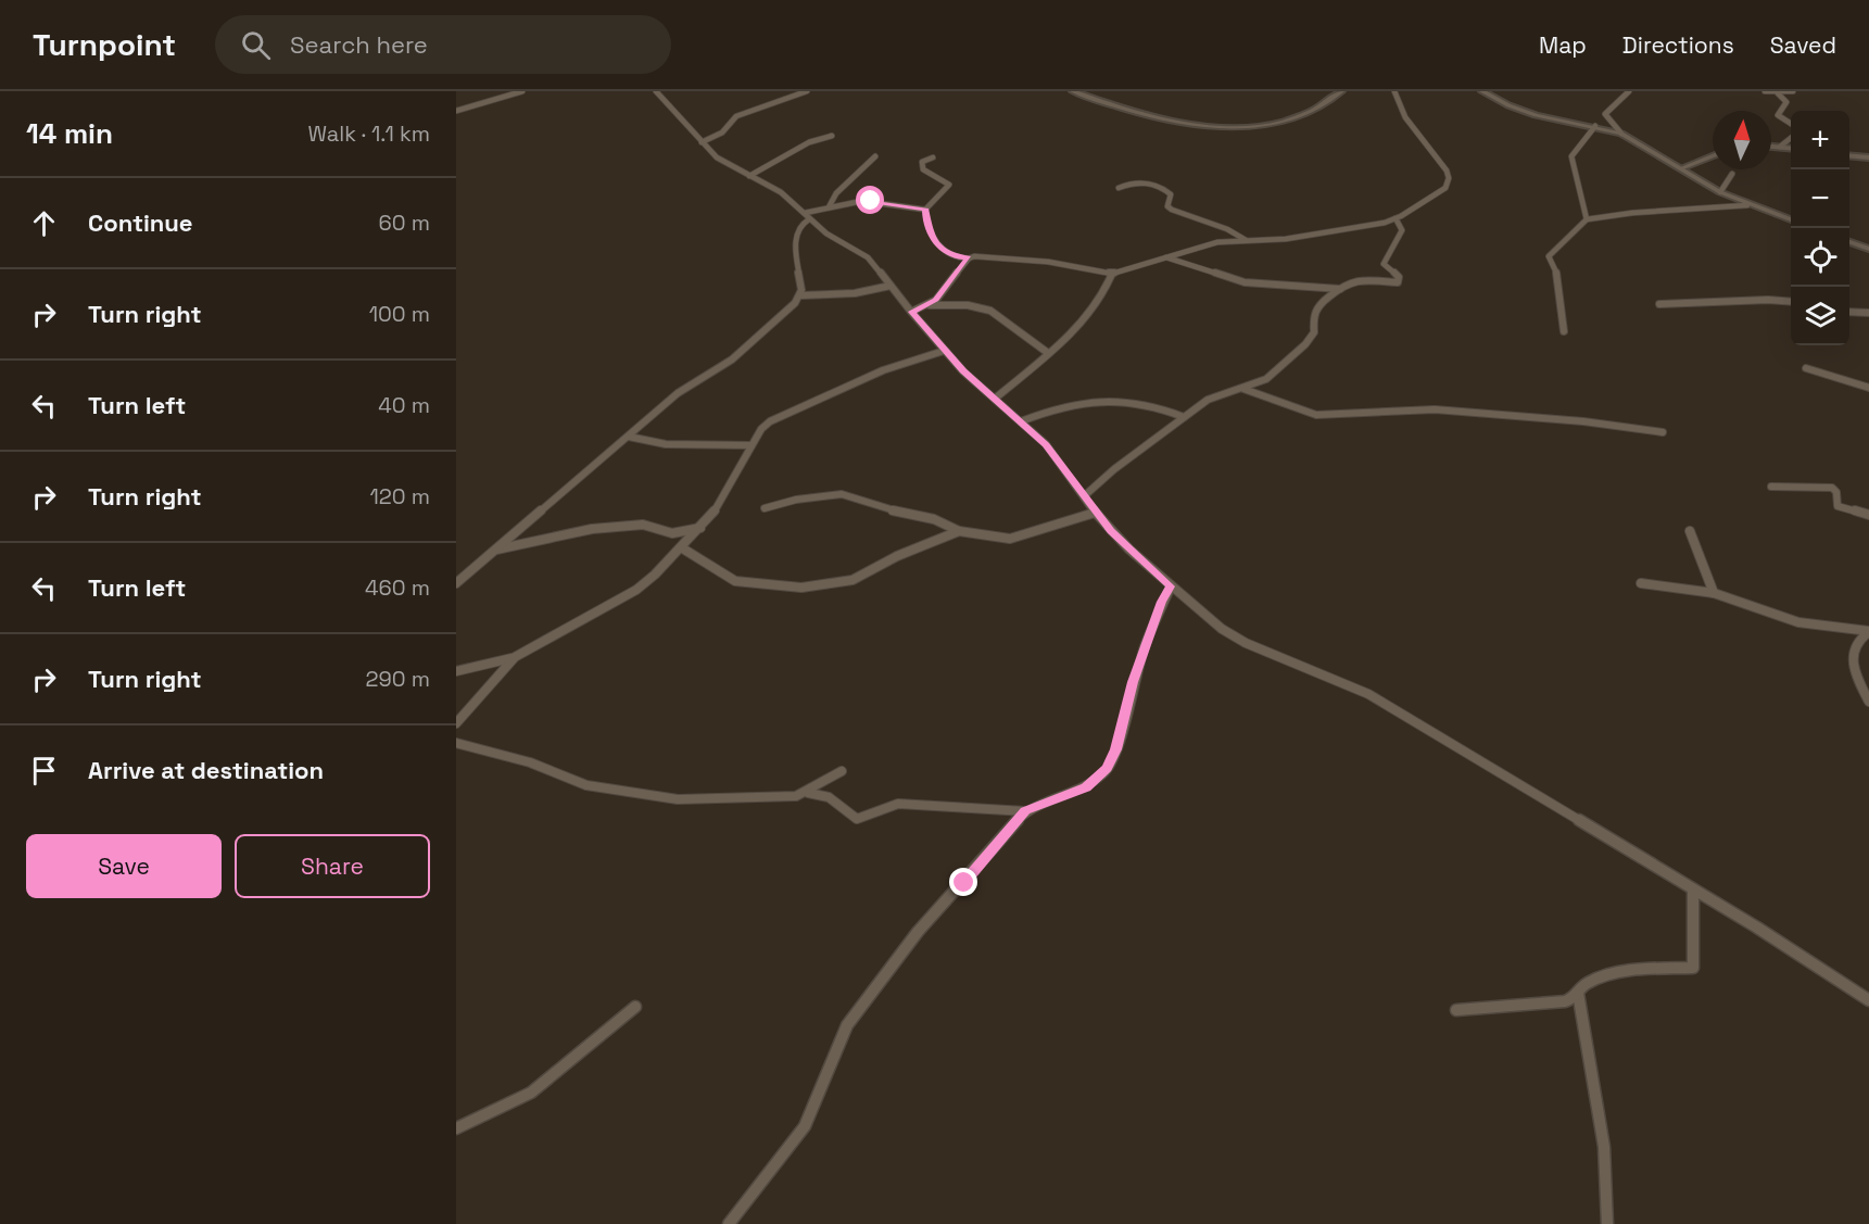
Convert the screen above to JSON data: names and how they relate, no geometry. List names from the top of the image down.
{
  "north": "top",
  "page": {
    "header": "Turnpoint",
    "search": "Search here",
    "nav": ["Map", "Directions", "Saved"],
    "heading": ["14 min", "Walk · 1.1 km"],
    "map_buttons": ["+", "−"],
    "list": [
      ["Continue", "60 m"],
      ["Turn right", "100 m"],
      ["Turn left", "40 m"],
      ["Turn right", "120 m"],
      ["Turn left", "460 m"],
      ["Turn right", "290 m"],
      "Arrive at destination"
    ],
    "buttons": ["Save", "Share"]
  }
}
